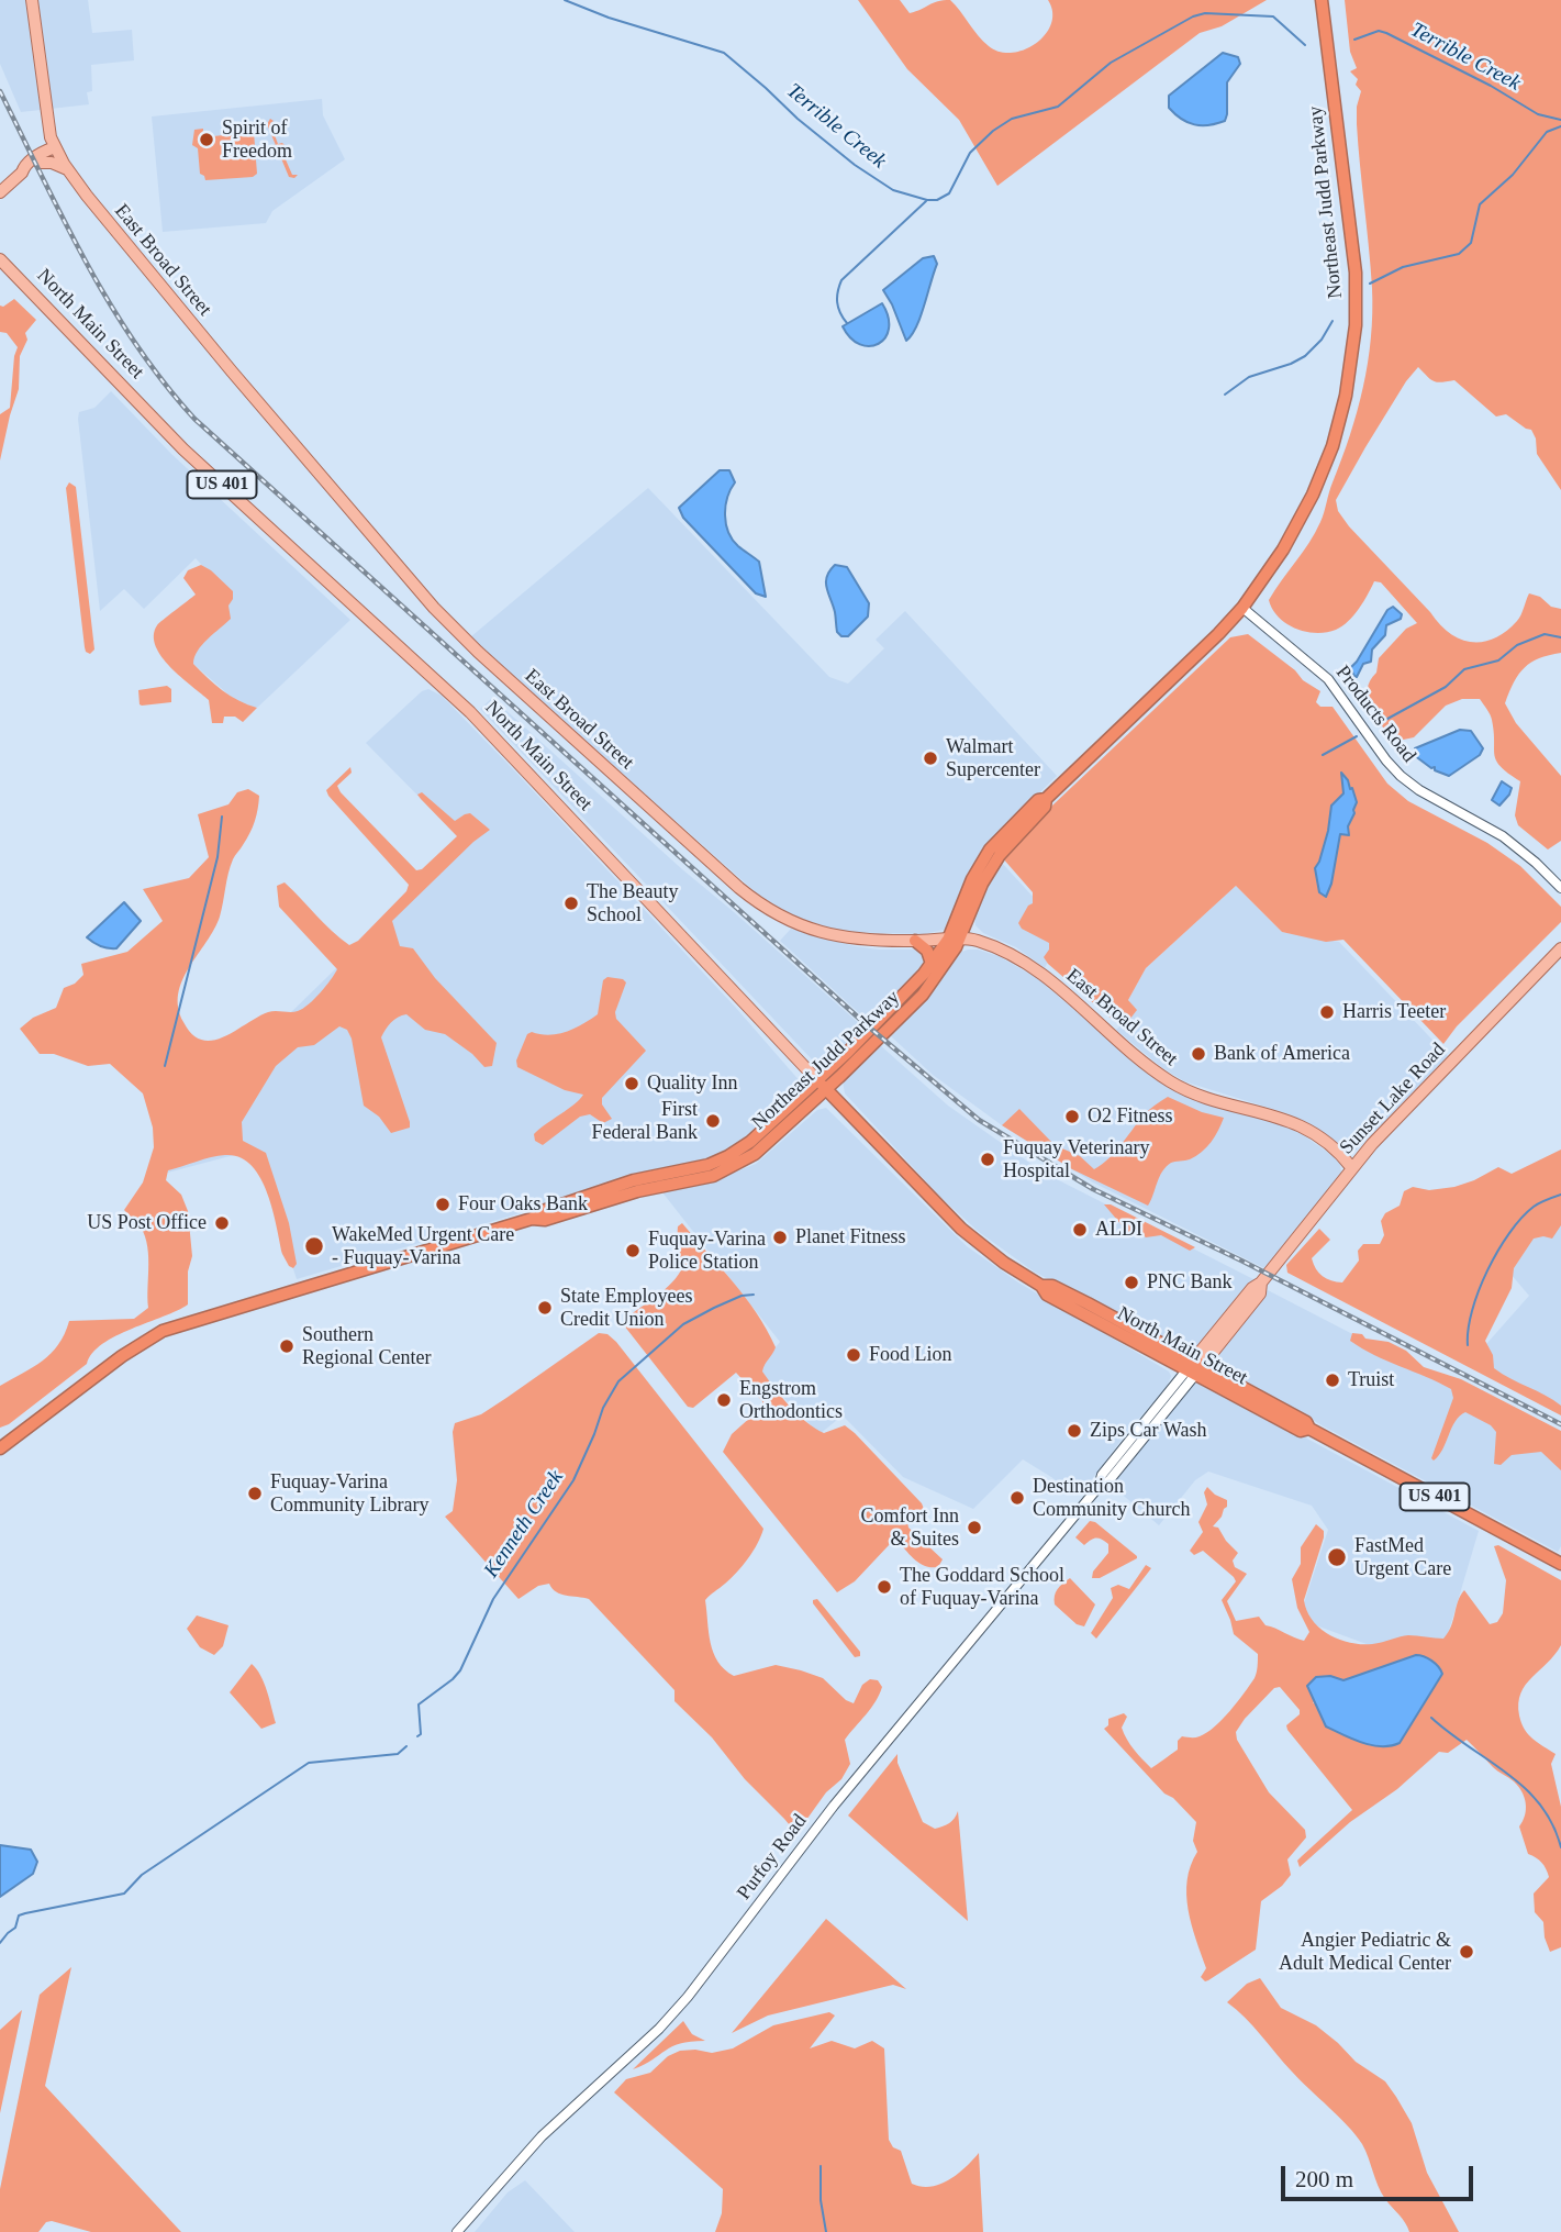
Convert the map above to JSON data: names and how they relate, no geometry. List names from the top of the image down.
{
  "streets": {
    "highway": ["Northeast Judd Parkway", "North Main Street", "US 401"],
    "main road": ["East Broad Street", "Sunset Lake Road"],
    "street": ["Products Road", "Purfoy Road"]
  },
  "crossings": [
    ["Northeast Judd Parkway", "East Broad Street"],
    ["Northeast Judd Parkway", "North Main Street"],
    ["Northeast Judd Parkway", "Products Road"],
    ["East Broad Street", "Sunset Lake Road"],
    ["North Main Street", "Sunset Lake Road"],
    ["North Main Street", "Purfoy Road"],
    ["Sunset Lake Road", "Purfoy Road"]
  ],
  "water": ["Terrible Creek", "Kenneth Creek"],
  "places": [
    "Spirit of Freedom",
    "Walmart Supercenter",
    "The Beauty School",
    "Harris Teeter",
    "Bank of America",
    "Quality Inn",
    "O2 Fitness",
    "First Federal Bank",
    "Fuquay Veterinary Hospital",
    "Four Oaks Bank",
    "US Post Office",
    "ALDI",
    "Planet Fitness",
    "WakeMed Urgent Care - Fuquay-Varina",
    "Fuquay-Varina Police Station",
    "PNC Bank",
    "State Employees Credit Union",
    "Southern Regional Center",
    "Food Lion",
    "Truist",
    "Engstrom Orthodontics",
    "Zips Car Wash",
    "Fuquay-Varina Community Library",
    "Destination Community Church",
    "Comfort Inn & Suites",
    "FastMed Urgent Care",
    "The Goddard School of Fuquay-Varina",
    "Angier Pediatric & Adult Medical Center"
  ],
  "scale_bar": "200 m"
}
